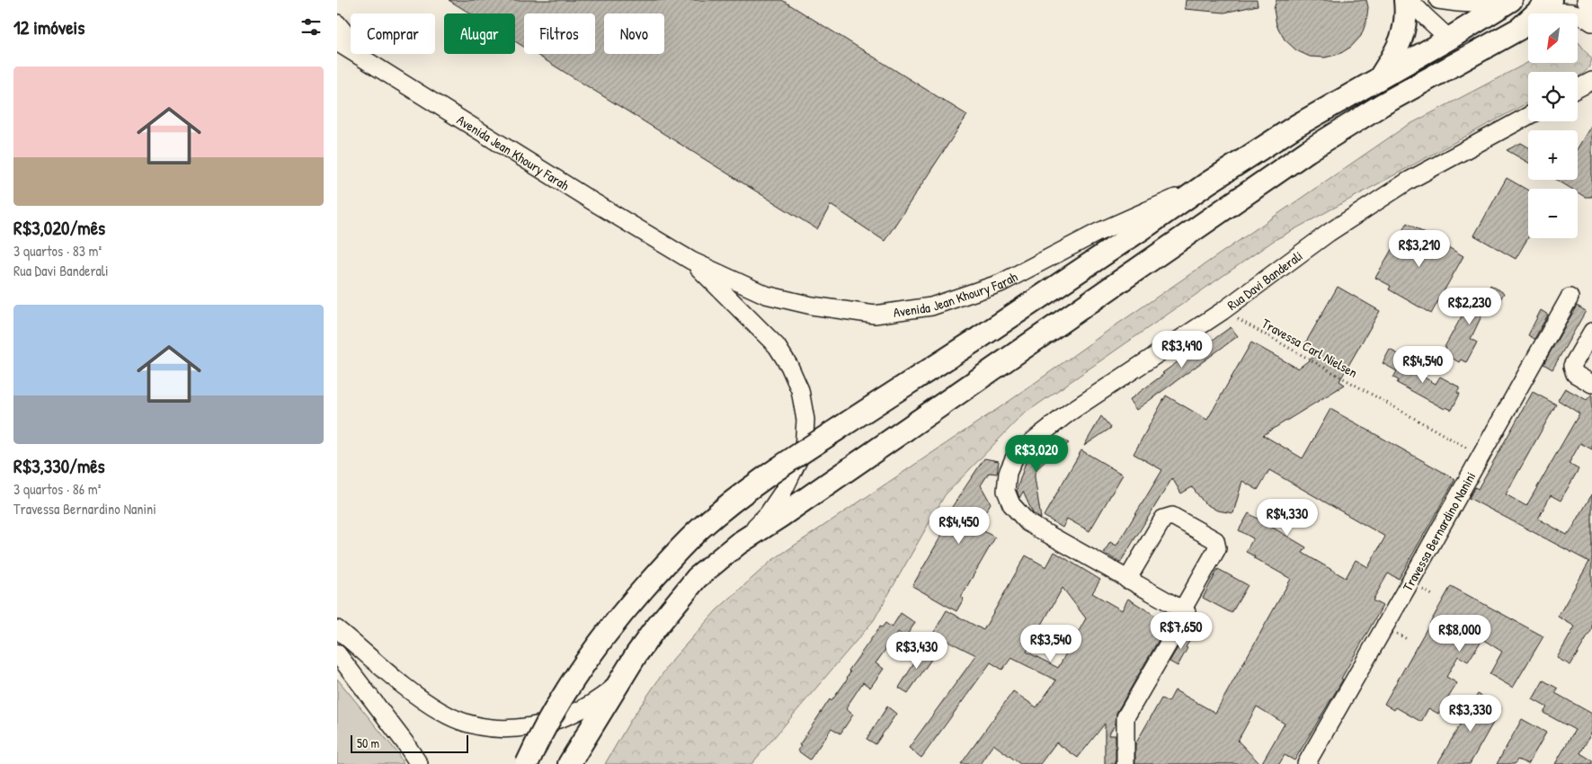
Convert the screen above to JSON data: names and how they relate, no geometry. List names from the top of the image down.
{
  "streets": {
    "street": ["Avenida Jean Khoury Farah", "Rua Davi Banderali", "Travessa Bernardino Nanini"],
    "path": ["Travessa Carl Nielsen"]
  },
  "crossings": [
    ["Rua Davi Banderali", "Travessa Carl Nielsen"],
    ["Travessa Carl Nielsen", "Travessa Bernardino Nanini"]
  ],
  "scale_bar": "50 m",
  "north": "bottom left",
  "page": {
    "heading": "12 imóveis",
    "map_buttons": ["+", "−"],
    "chip": [
      "Comprar",
      "Alugar",
      "Filtros",
      "Novo"
    ],
    "list": [
      {
        "name": "R$3,020/mês",
        "note": "3 quartos · 83 m² · Rua Davi Banderali"
      },
      {
        "name": "R$3,330/mês",
        "note": "3 quartos · 86 m² · Travessa Bernardino Nanini"
      }
    ],
    "price": [
      "R$3,210",
      "R$2,230",
      "R$3,490",
      "R$4,540",
      "R$3,020",
      "R$4,330",
      "R$4,450",
      "R$7,650",
      "R$8,000",
      "R$3,540",
      "R$3,430",
      "R$3,330"
    ],
    "scale": "50 m"
  }
}
